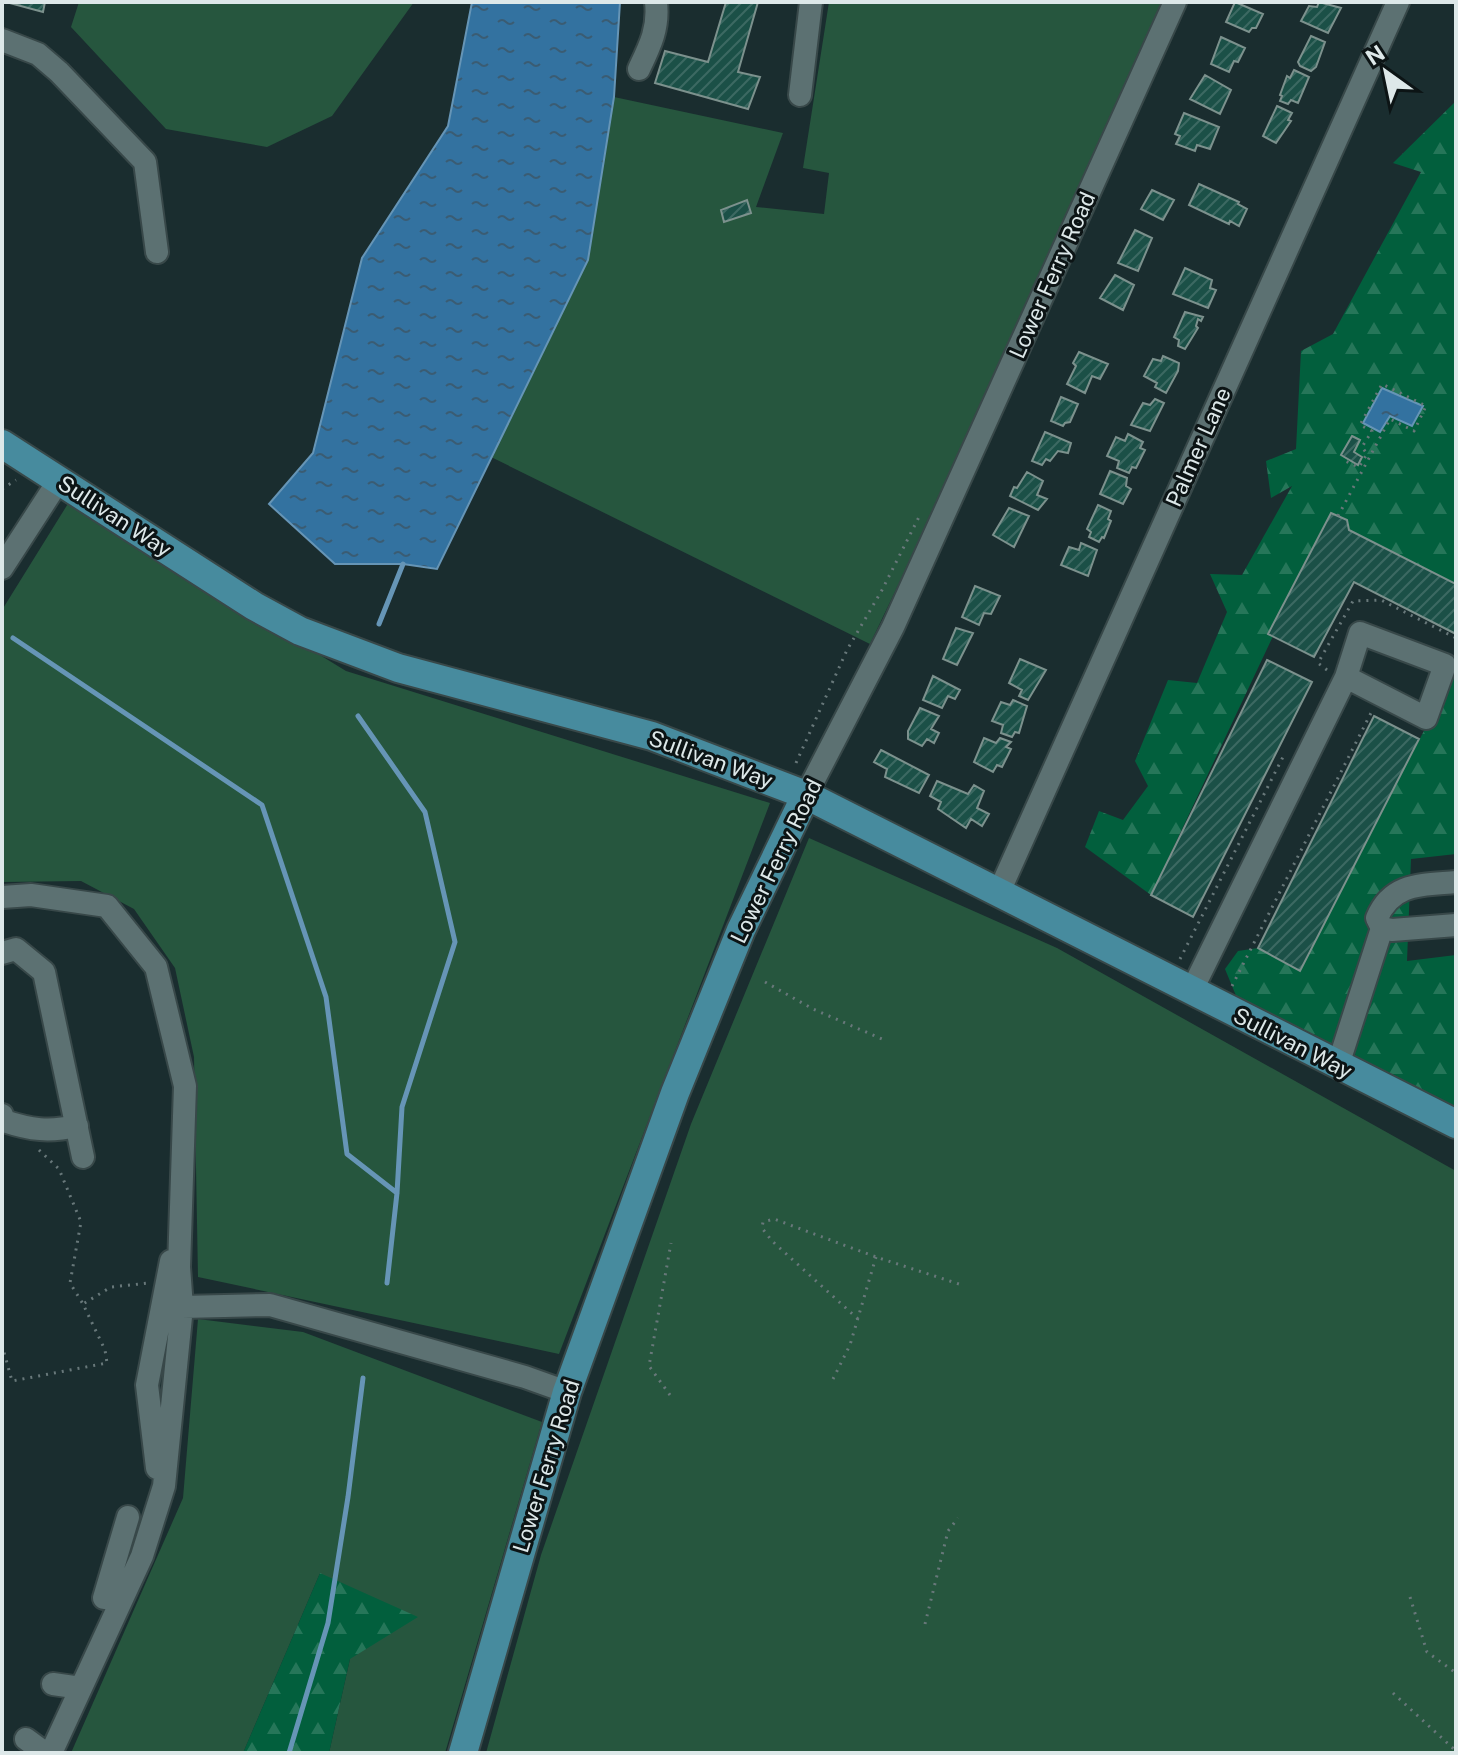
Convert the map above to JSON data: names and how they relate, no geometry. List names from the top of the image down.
{
  "streets": {
    "main road": ["Lower Ferry Road", "Sullivan Way"],
    "street": ["Palmer Lane"]
  },
  "crossings": [
    ["Lower Ferry Road", "Sullivan Way"],
    ["Palmer Lane", "Sullivan Way"]
  ],
  "north": "top left"
}
